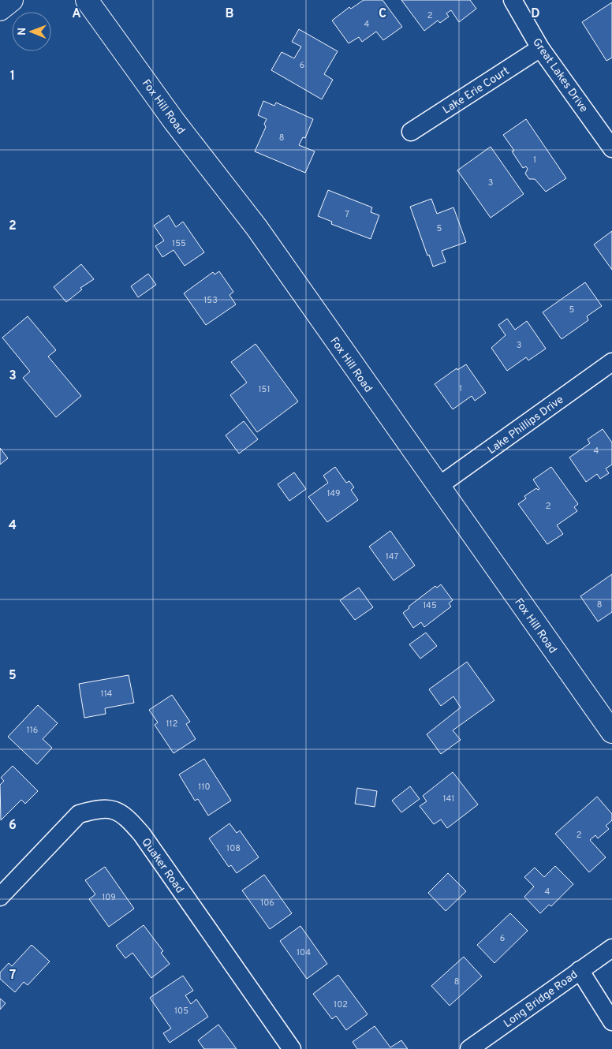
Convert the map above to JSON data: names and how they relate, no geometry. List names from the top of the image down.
{
  "streets": {
    "main road": ["Fox Hill Road"],
    "street": [
      "Great Lakes Drive",
      "Lake Erie Court",
      "Lake Phillips Drive",
      "Quaker Road",
      "Long Bridge Road"
    ]
  },
  "crossings": [
    ["Great Lakes Drive", "Lake Erie Court"],
    ["Fox Hill Road", "Lake Phillips Drive"]
  ],
  "house_numbers": [
    "2",
    "4",
    "6",
    "8",
    "1",
    "3",
    "7",
    "5",
    "155",
    "153",
    "5",
    "3",
    "1",
    "151",
    "4",
    "149",
    "2",
    "147",
    "8",
    "145",
    "114",
    "112",
    "116",
    "110",
    "141",
    "2",
    "108",
    "4",
    "109",
    "106",
    "6",
    "104",
    "8",
    "102",
    "105"
  ],
  "north": "left",
  "grid": {
    "columns": [
      "A",
      "B",
      "C",
      "D"
    ],
    "rows": [
      "1",
      "2",
      "3",
      "4",
      "5",
      "6",
      "7"
    ]
  }
}
